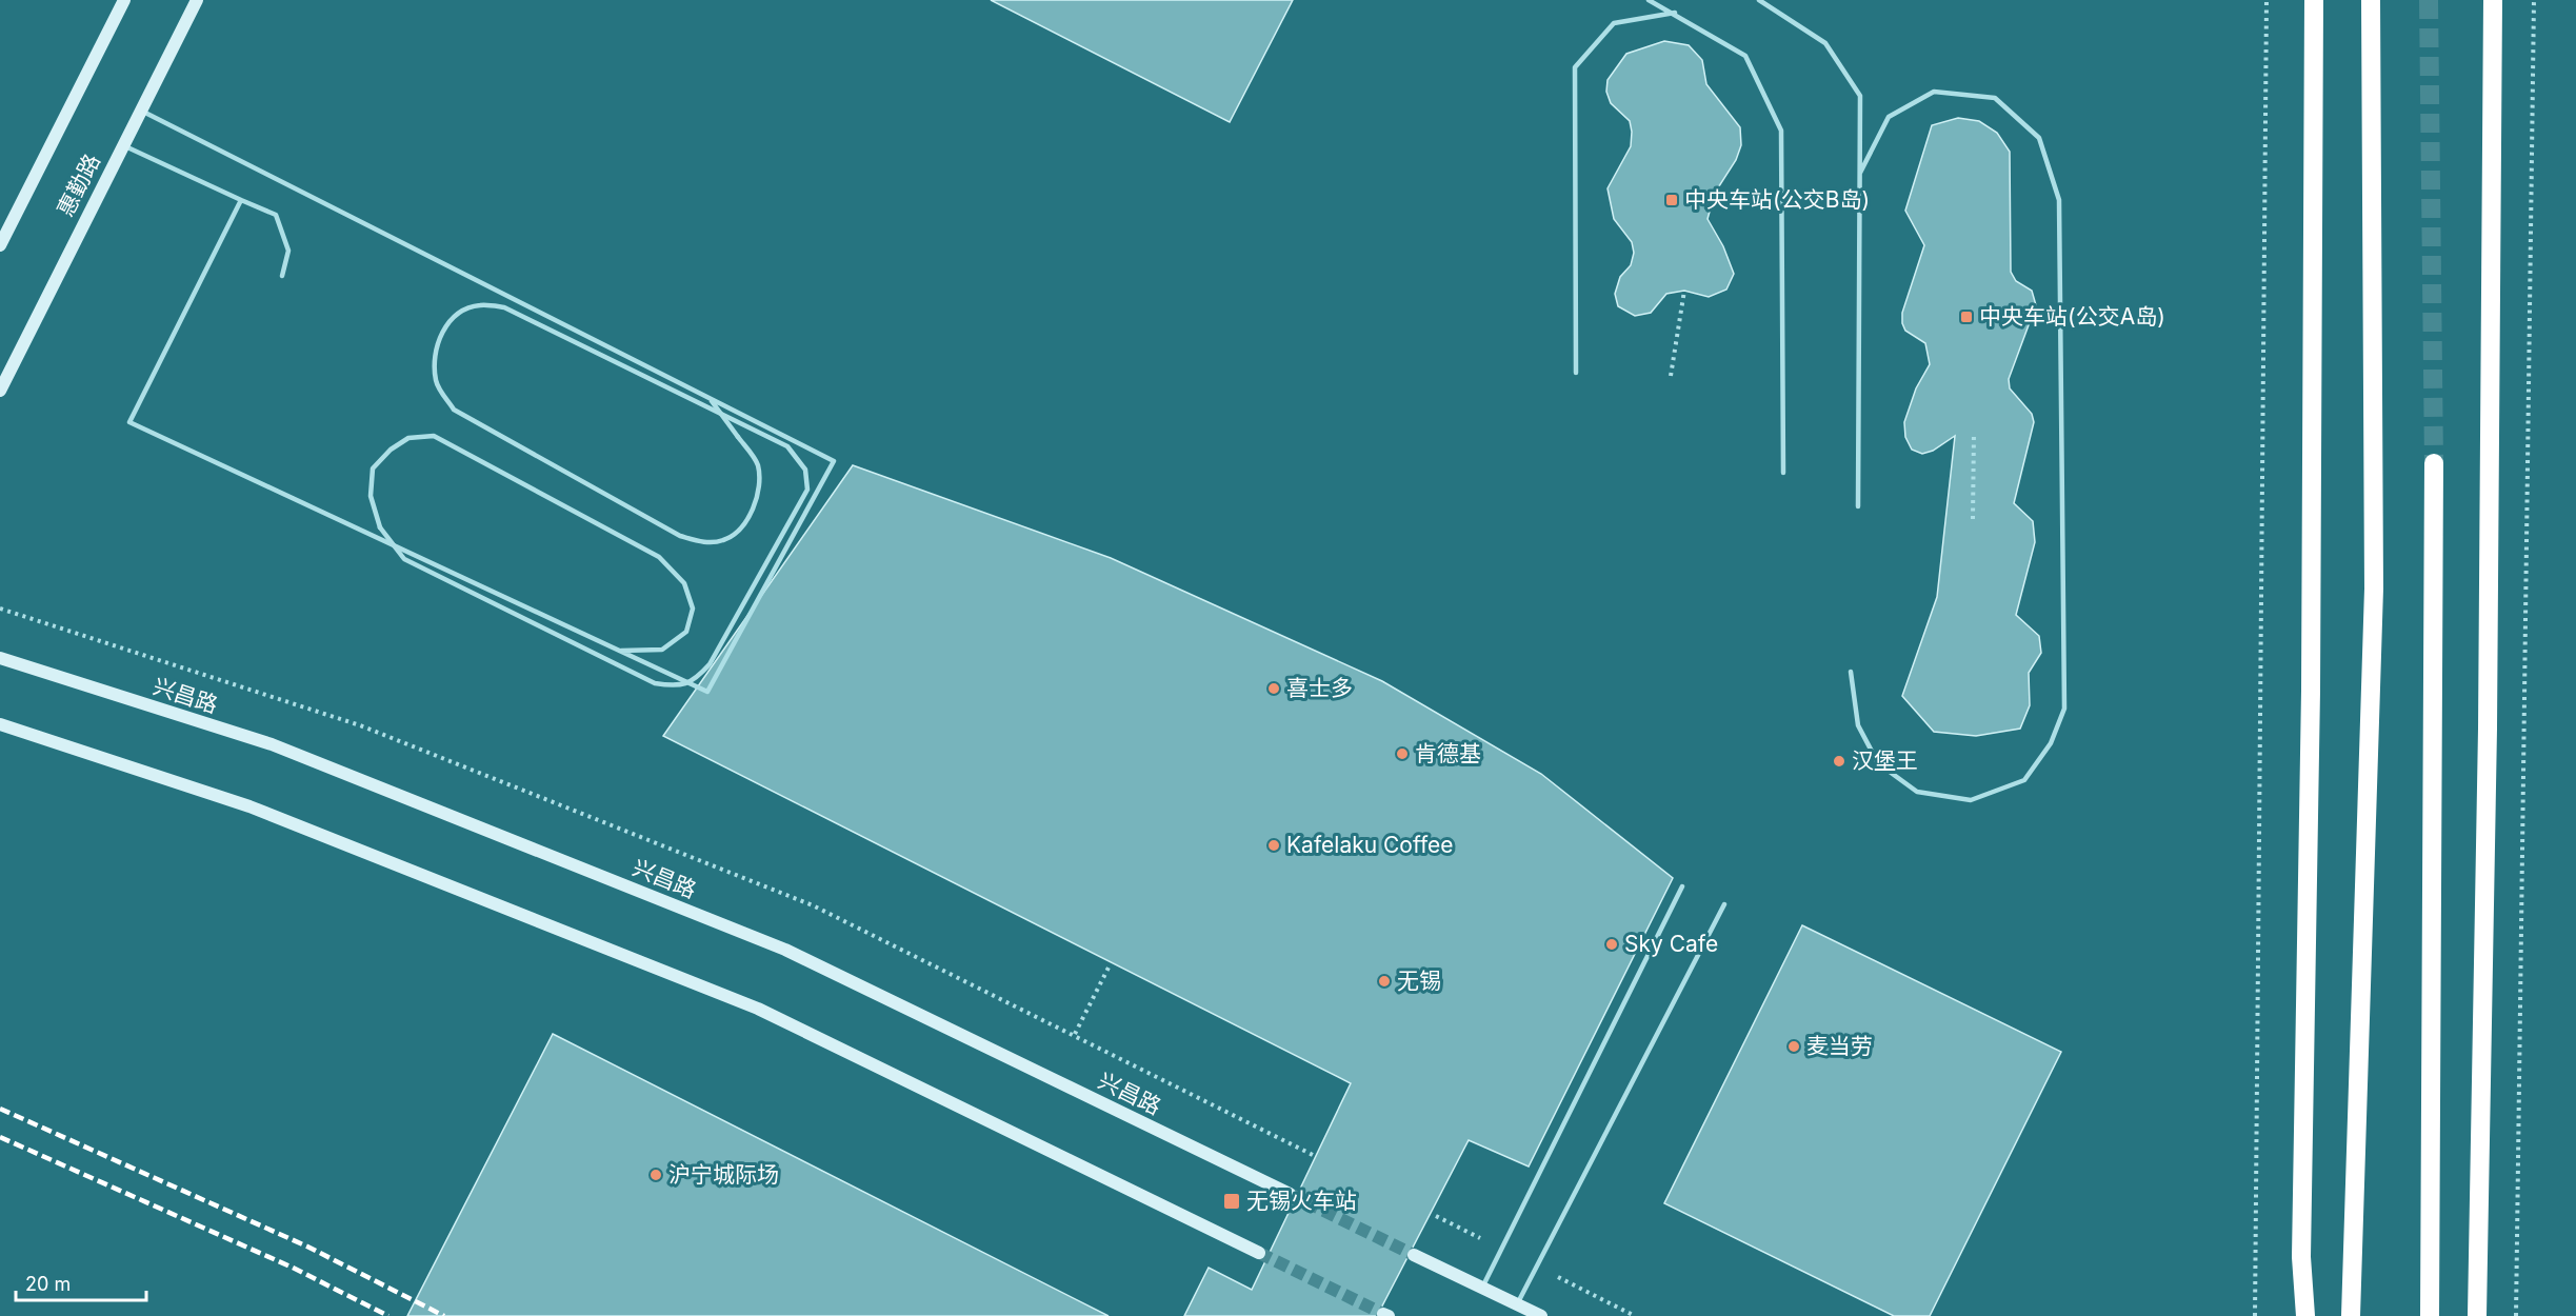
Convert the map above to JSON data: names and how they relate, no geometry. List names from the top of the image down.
{
  "streets": {
    "main road": ["惠勤路", "兴昌路"]
  },
  "places": {
    "transit": ["中央车站(公交B岛)", "中央车站(公交A岛)", "无锡火车站"],
    "other": [
      "喜士多",
      "肯德基",
      "汉堡王",
      "Kafelaku Coffee",
      "Sky Cafe",
      "无锡",
      "麦当劳",
      "沪宁城际场"
    ]
  },
  "scale_bar": "20 m"
}
